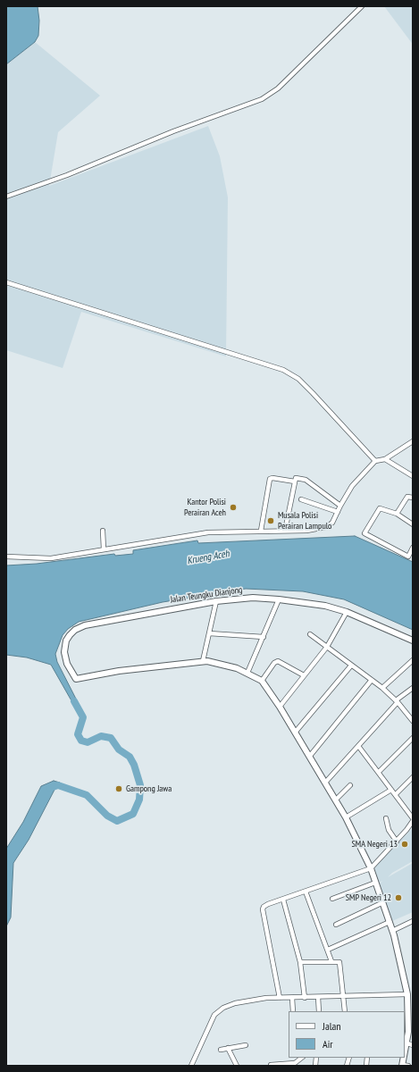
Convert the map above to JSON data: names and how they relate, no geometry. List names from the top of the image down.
{
  "streets": {
    "street": ["Jalan Teungku Dianjong"]
  },
  "water": ["Krueng Aceh"],
  "places": [
    "Kantor Polisi Perairan Aceh",
    "Musala Polisi Perairan Lampulo",
    "Gampong Jawa",
    "SMA Negeri 13",
    "SMP Negeri 12"
  ],
  "legend": ["Jalan", "Air"]
}
